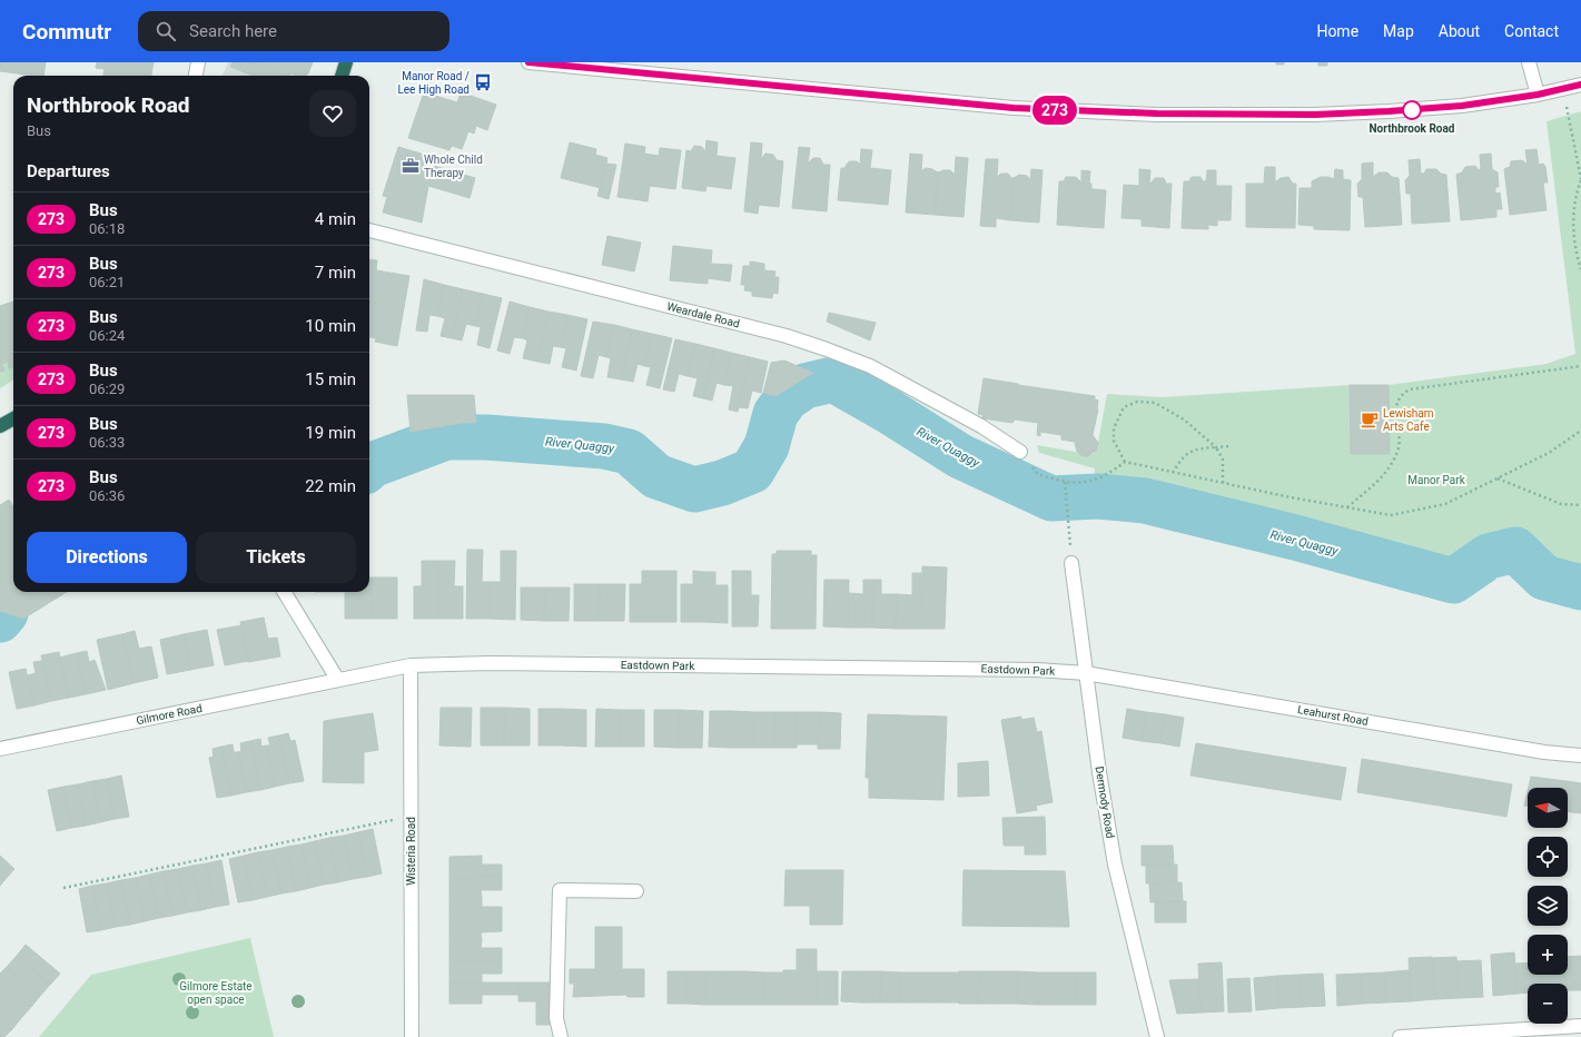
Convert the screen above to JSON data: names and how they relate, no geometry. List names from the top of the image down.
{
  "streets": {
    "street": [
      "Weardale Road",
      "Eastdown Park",
      "Gilmore Road",
      "Leahurst Road",
      "Dermody Road",
      "Wisteria Road"
    ]
  },
  "crossings": [
    ["Eastdown Park", "Gilmore Road"],
    ["Eastdown Park", "Leahurst Road"],
    ["Eastdown Park", "Dermody Road"],
    ["Eastdown Park", "Wisteria Road"],
    ["Leahurst Road", "Dermody Road"]
  ],
  "water": ["River Quaggy"],
  "parks": ["Manor Park", "Gilmore Estate open space"],
  "places": {
    "bus stop": ["Manor Road / Lee High Road"],
    "other": ["Northbrook Road"],
    "office": ["Whole Child Therapy"],
    "cafe": ["Lewisham Arts Cafe"]
  },
  "lines": ["bus line 273"],
  "north": "left",
  "page": {
    "header": "Commutr",
    "search": "Search here",
    "nav": [
      "Home",
      "Map",
      "About",
      "Contact"
    ],
    "on_map": "273",
    "heading": [
      ["Northbrook Road", "Bus"],
      "Departures"
    ],
    "list": [
      {
        "mark": "273",
        "name": "Bus",
        "note": "06:18",
        "value": "4 min"
      },
      {
        "mark": "273",
        "name": "Bus",
        "note": "06:21",
        "value": "7 min"
      },
      {
        "mark": "273",
        "name": "Bus",
        "note": "06:24",
        "value": "10 min"
      },
      {
        "mark": "273",
        "name": "Bus",
        "note": "06:29",
        "value": "15 min"
      },
      {
        "mark": "273",
        "name": "Bus",
        "note": "06:33",
        "value": "19 min"
      },
      {
        "mark": "273",
        "name": "Bus",
        "note": "06:36",
        "value": "22 min"
      }
    ],
    "buttons": ["Directions", "Tickets"],
    "map_buttons": ["+", "−"]
  }
}
